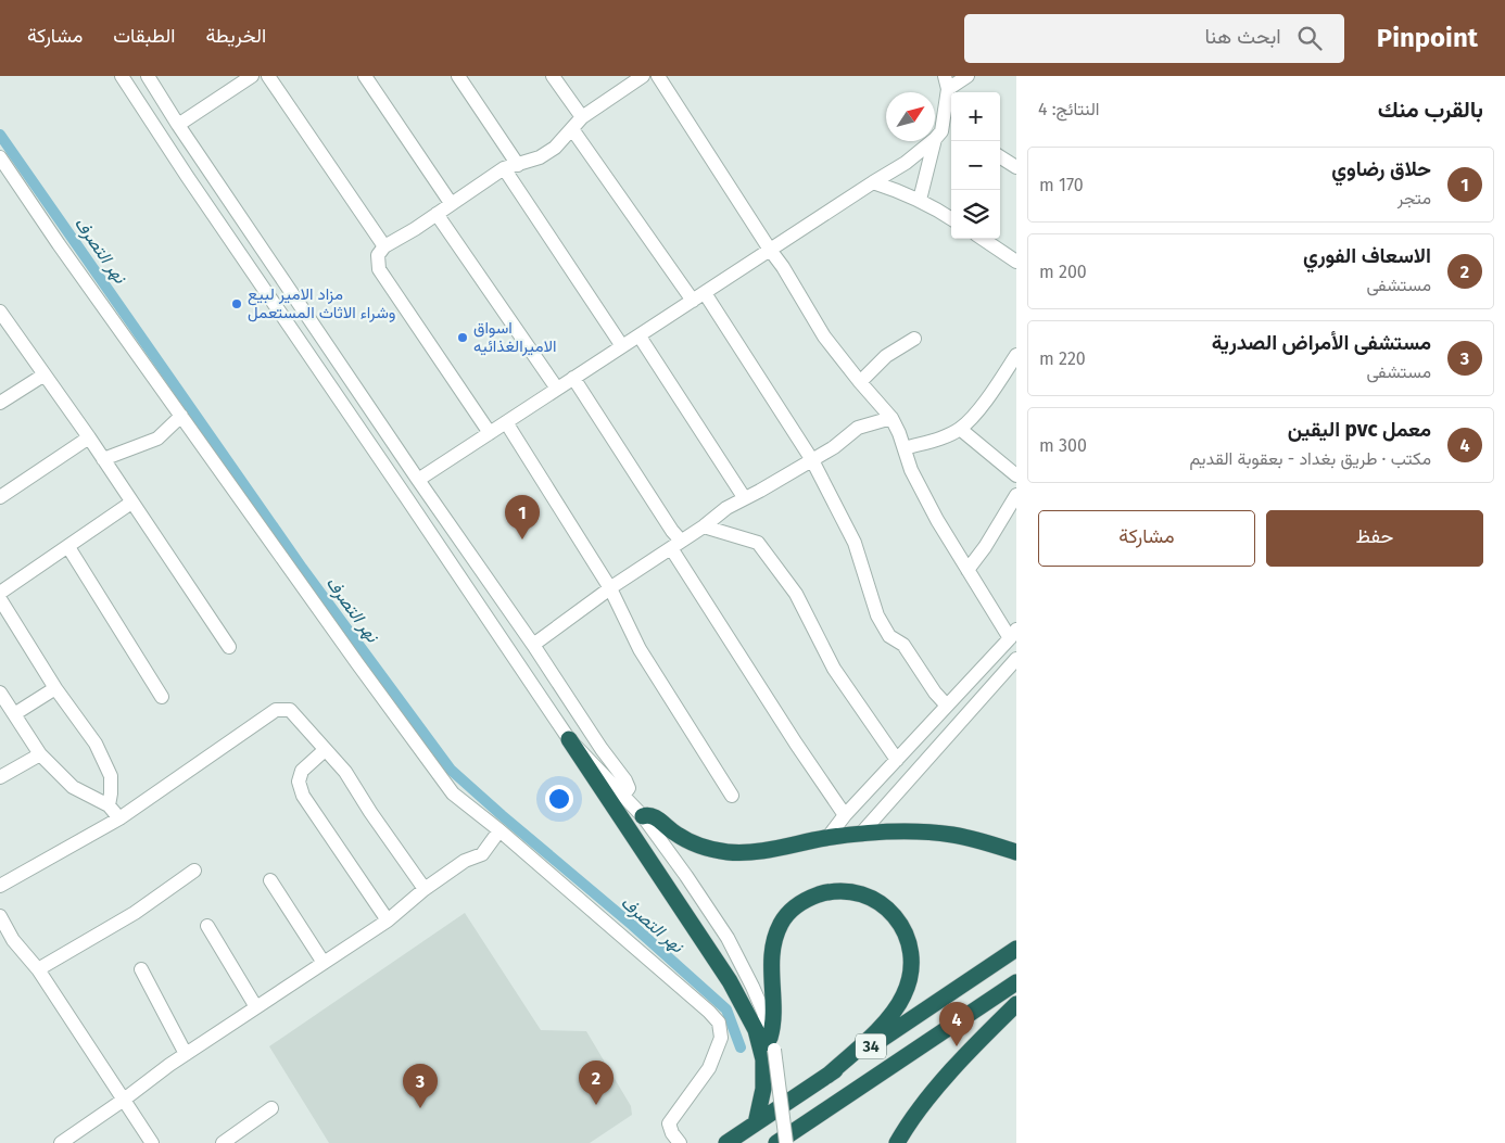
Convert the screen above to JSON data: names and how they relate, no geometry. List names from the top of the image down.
{
  "streets": {
    "highway": ["34"]
  },
  "water": ["نهر التصرف"],
  "places": ["مزاد الامير لبيع وشراء الاثاث المستعمل", "اسواق الاميرالغذائيه"],
  "north": "top right",
  "page": {
    "header": "Pinpoint",
    "search": "ابحث هنا",
    "nav": ["الخريطة", "الطبقات", "مشاركة"],
    "heading": ["بالقرب منك", "النتائج: 4"],
    "map_buttons": ["+", "−"],
    "list": [
      {
        "mark": "1",
        "name": "حلاق رضاوي",
        "note": "متجر",
        "value": "170 m"
      },
      {
        "mark": "2",
        "name": "الاسعاف الفوري",
        "note": "مستشفى",
        "value": "200 m"
      },
      {
        "mark": "3",
        "name": "مستشفى الأمراض الصدرية",
        "note": "مستشفى",
        "value": "220 m"
      },
      {
        "mark": "4",
        "name": "معمل pvc اليقين",
        "note": "مكتب · طريق بغداد - بعقوبة القديم",
        "value": "300 m"
      }
    ],
    "buttons": ["حفظ", "مشاركة"],
    "pins": [
      "1",
      "4",
      "2",
      "3"
    ]
  }
}
